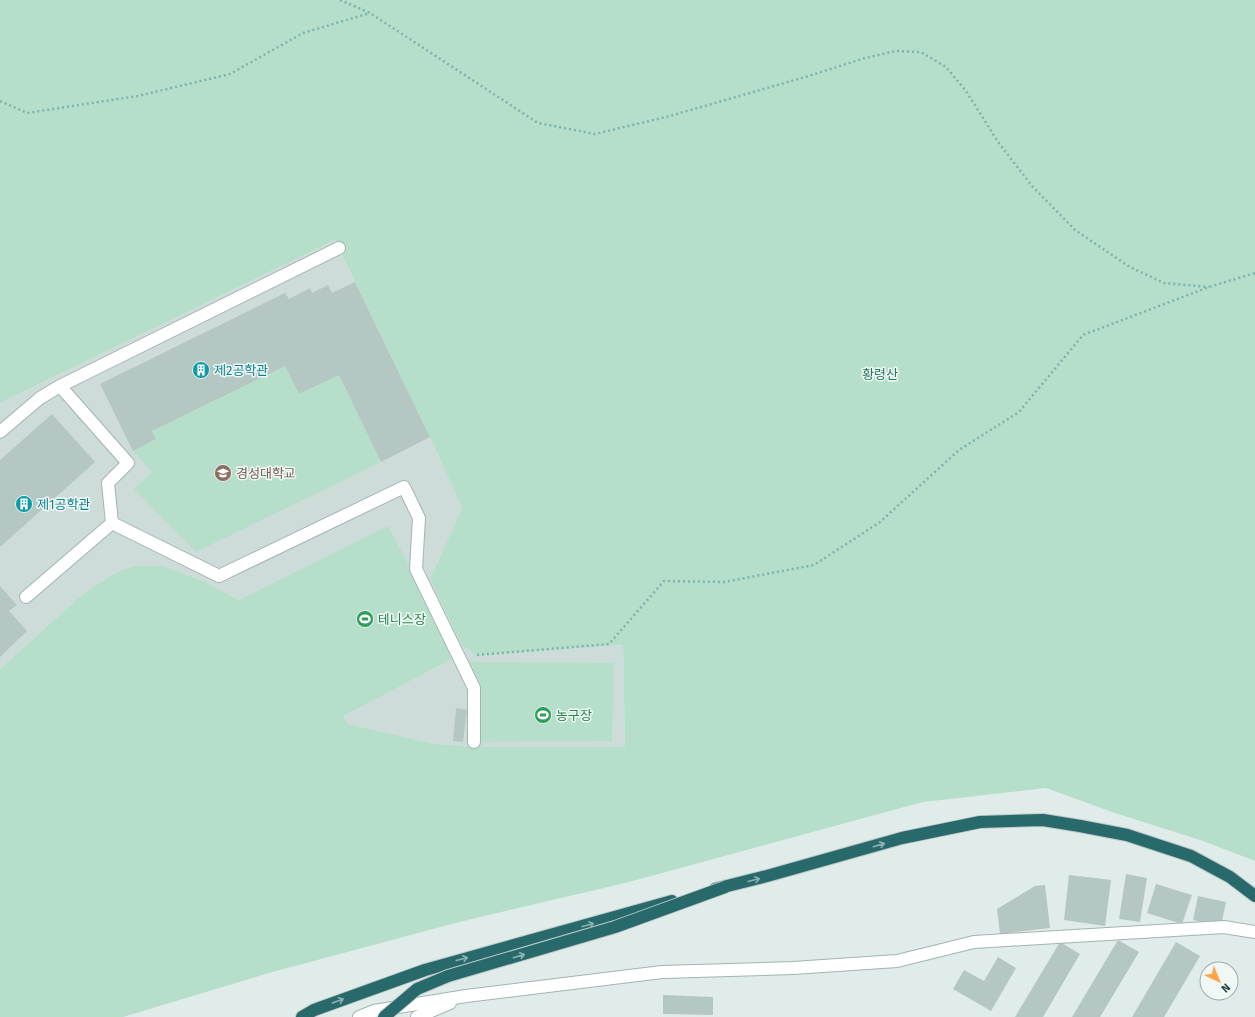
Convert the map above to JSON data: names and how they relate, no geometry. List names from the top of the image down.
{
  "parks": ["황령산"],
  "places": {
    "building": ["제2공학관", "제1공학관"],
    "school or university": ["경성대학교"],
    "sports": ["테니스장", "농구장"]
  },
  "north": "bottom right"
}
